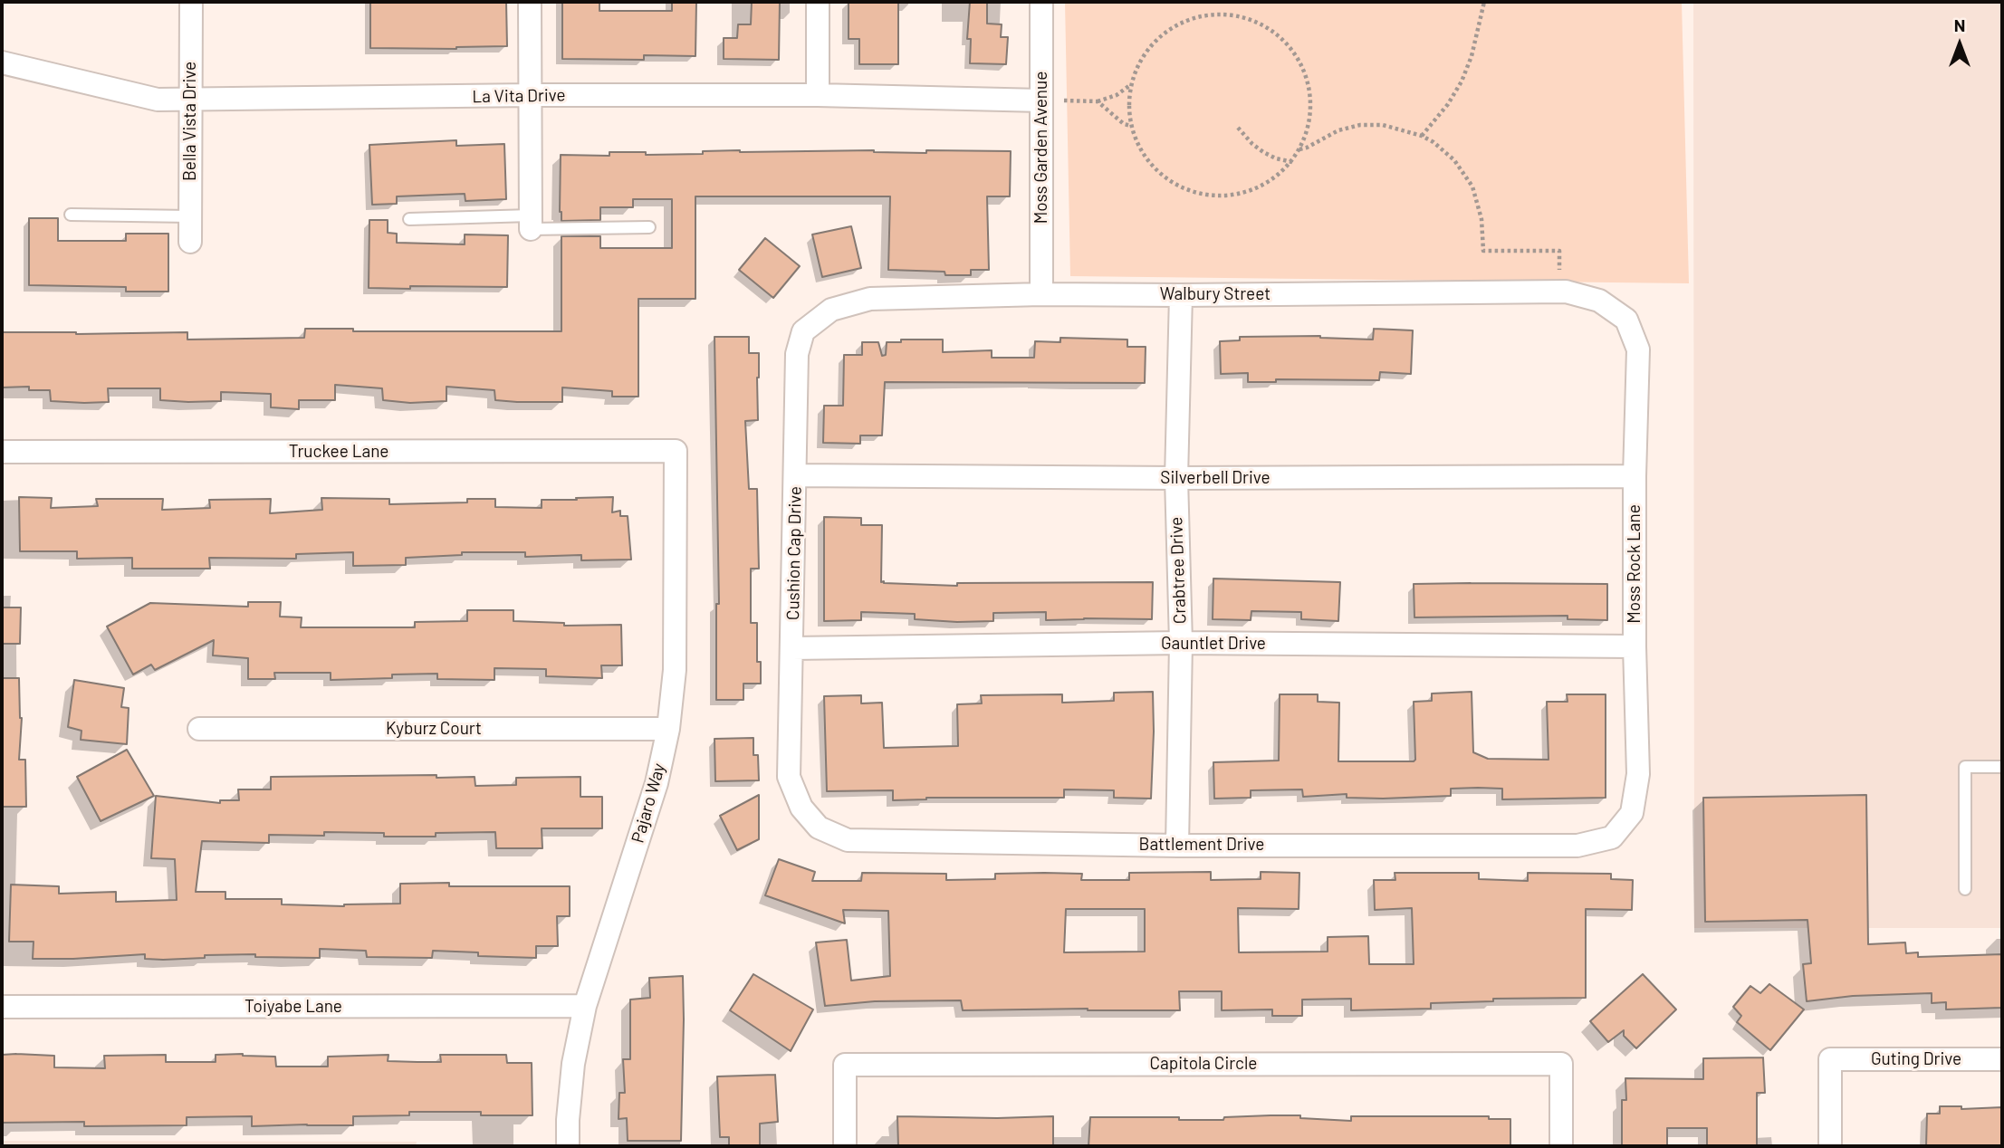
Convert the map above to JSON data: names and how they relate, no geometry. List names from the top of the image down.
{
  "streets": {
    "street": [
      "La Vita Drive",
      "Bella Vista Drive",
      "Moss Garden Avenue",
      "Walbury Street",
      "Truckee Lane",
      "Silverbell Drive",
      "Cushion Cap Drive",
      "Moss Rock Lane",
      "Crabtree Drive",
      "Gauntlet Drive",
      "Kyburz Court",
      "Pajaro Way",
      "Battlement Drive",
      "Toiyabe Lane",
      "Guting Drive",
      "Capitola Circle"
    ]
  },
  "crossings": [
    ["La Vita Drive", "Bella Vista Drive"],
    ["La Vita Drive", "Moss Garden Avenue"],
    ["Moss Garden Avenue", "Walbury Street"],
    ["Walbury Street", "Cushion Cap Drive"],
    ["Walbury Street", "Moss Rock Lane"],
    ["Walbury Street", "Crabtree Drive"],
    ["Truckee Lane", "Pajaro Way"],
    ["Silverbell Drive", "Cushion Cap Drive"],
    ["Silverbell Drive", "Moss Rock Lane"],
    ["Silverbell Drive", "Crabtree Drive"],
    ["Cushion Cap Drive", "Gauntlet Drive"],
    ["Cushion Cap Drive", "Battlement Drive"],
    ["Moss Rock Lane", "Gauntlet Drive"],
    ["Moss Rock Lane", "Battlement Drive"],
    ["Crabtree Drive", "Gauntlet Drive"],
    ["Crabtree Drive", "Battlement Drive"],
    ["Kyburz Court", "Pajaro Way"],
    ["Pajaro Way", "Toiyabe Lane"]
  ],
  "north": "top"
}
